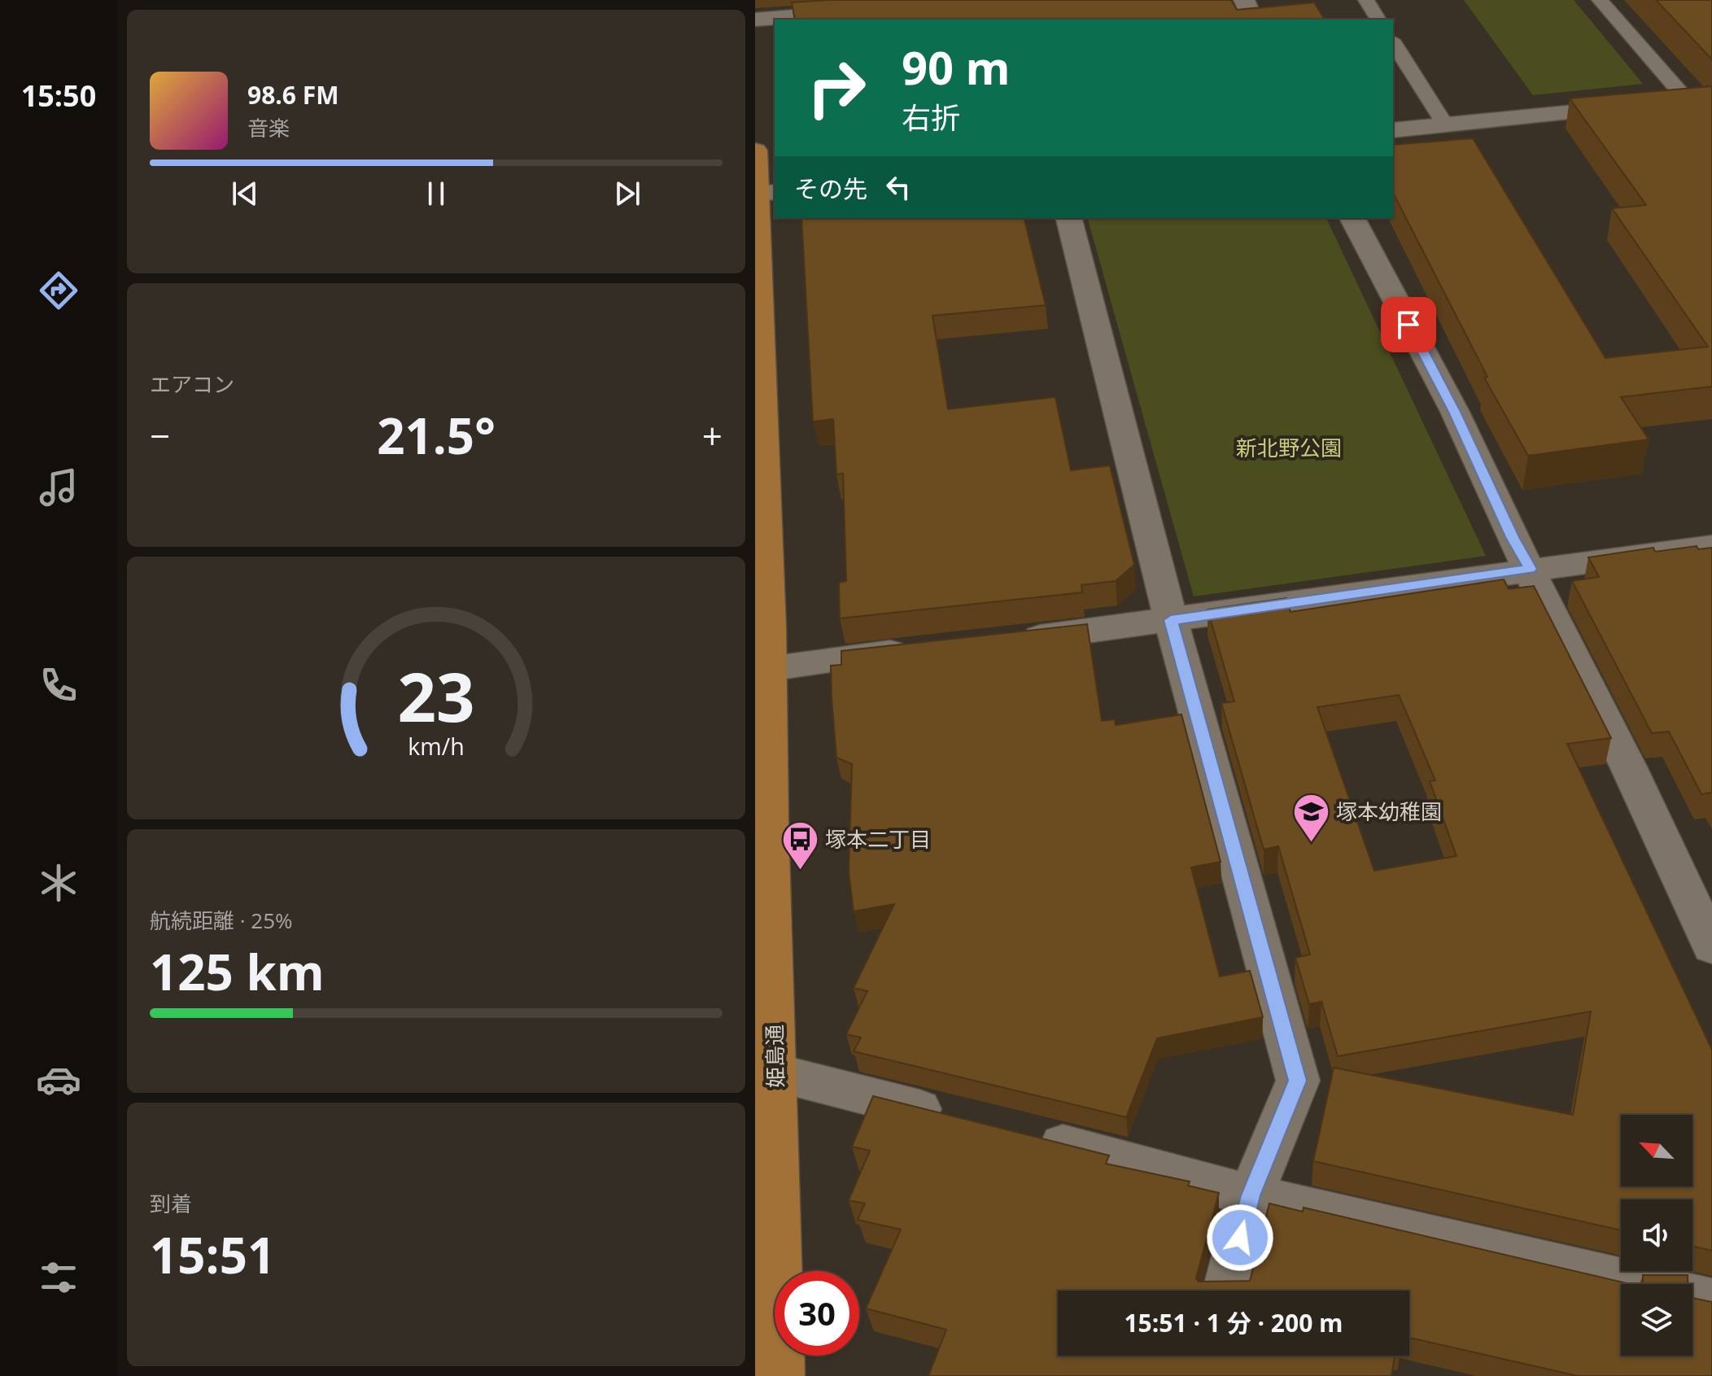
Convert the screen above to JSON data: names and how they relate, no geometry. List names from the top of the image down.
{
  "streets": {
    "main road": ["姫島通"]
  },
  "parks": ["新北野公園"],
  "places": {
    "school or university": ["塚本幼稚園"],
    "bus stop": ["塚本二丁目"]
  },
  "north": "top left",
  "page": {
    "tabs": "15:50",
    "turn": ["90 m", "右折"],
    "song": ["98.6 FM", "音楽"],
    "then": "その先",
    "tile": [
      "エアコン",
      ["航続距離 · 25%", "125 km"],
      ["到着", "15:51"]
    ],
    "heat": ["−", "21.5°", "+"],
    "limit": "30",
    "trip": "15:51 · 1 分 · 200 m",
    "gauge": ["23", "km/h"]
  }
}
